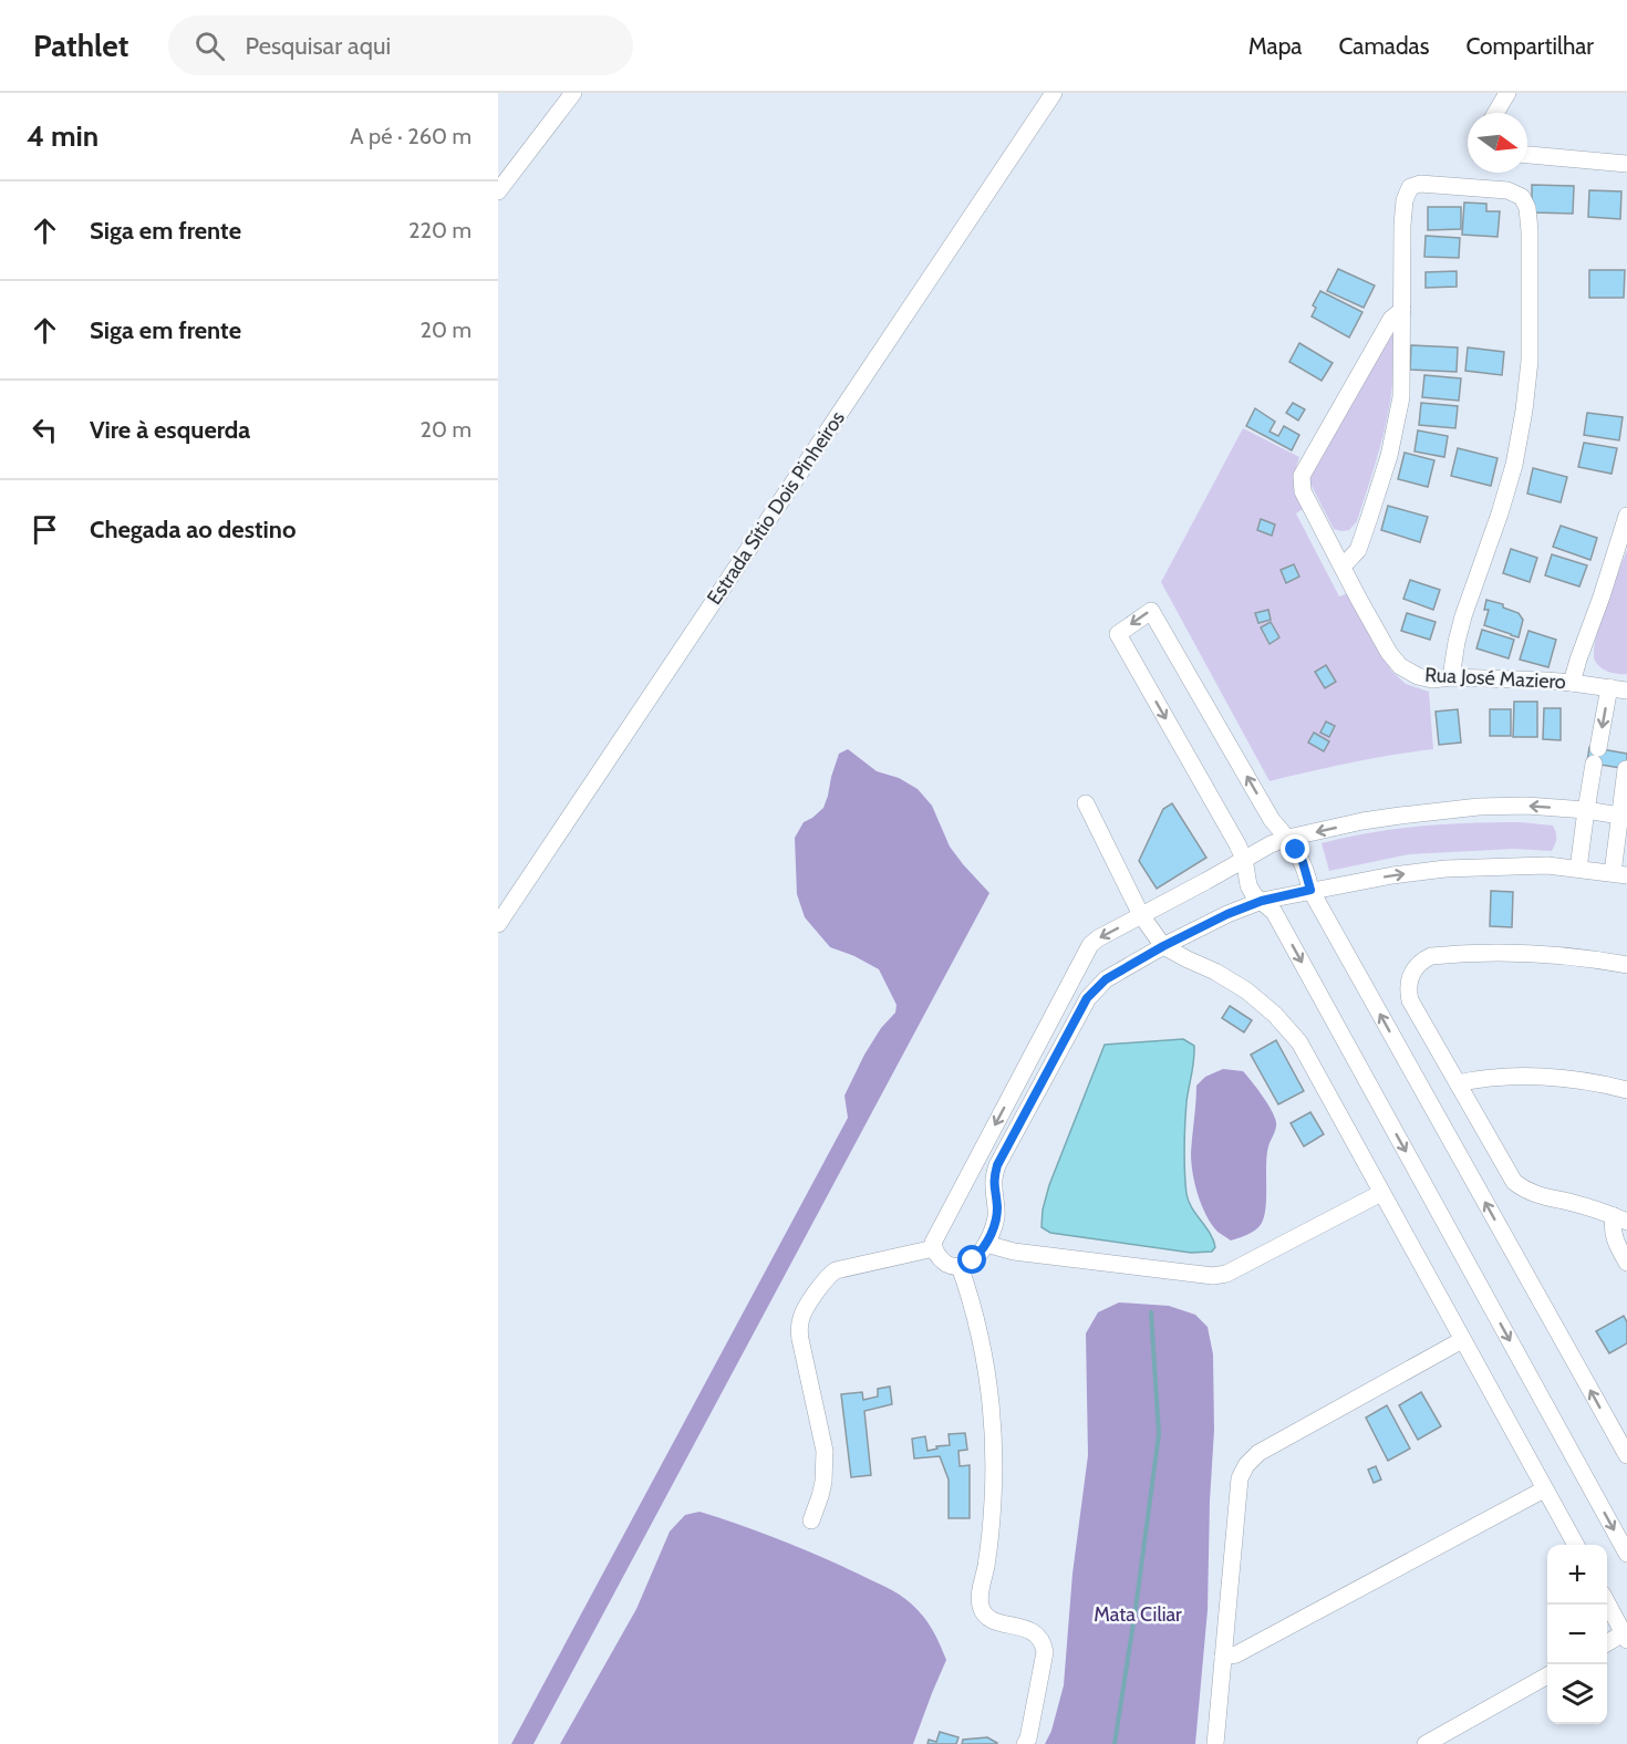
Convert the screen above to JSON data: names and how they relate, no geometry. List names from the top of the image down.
{
  "streets": {
    "street": ["Estrada Sítio Dois Pinheiros", "Rua José Maziero"]
  },
  "parks": ["Mata Ciliar"],
  "north": "right",
  "page": {
    "header": "Pathlet",
    "search": "Pesquisar aqui",
    "nav": ["Mapa", "Camadas", "Compartilhar"],
    "heading": ["4 min", "A pé · 260 m"],
    "list": [
      ["Siga em frente", "220 m"],
      ["Siga em frente", "20 m"],
      ["Vire à esquerda", "20 m"],
      "Chegada ao destino"
    ],
    "map_buttons": ["+", "−"]
  }
}
